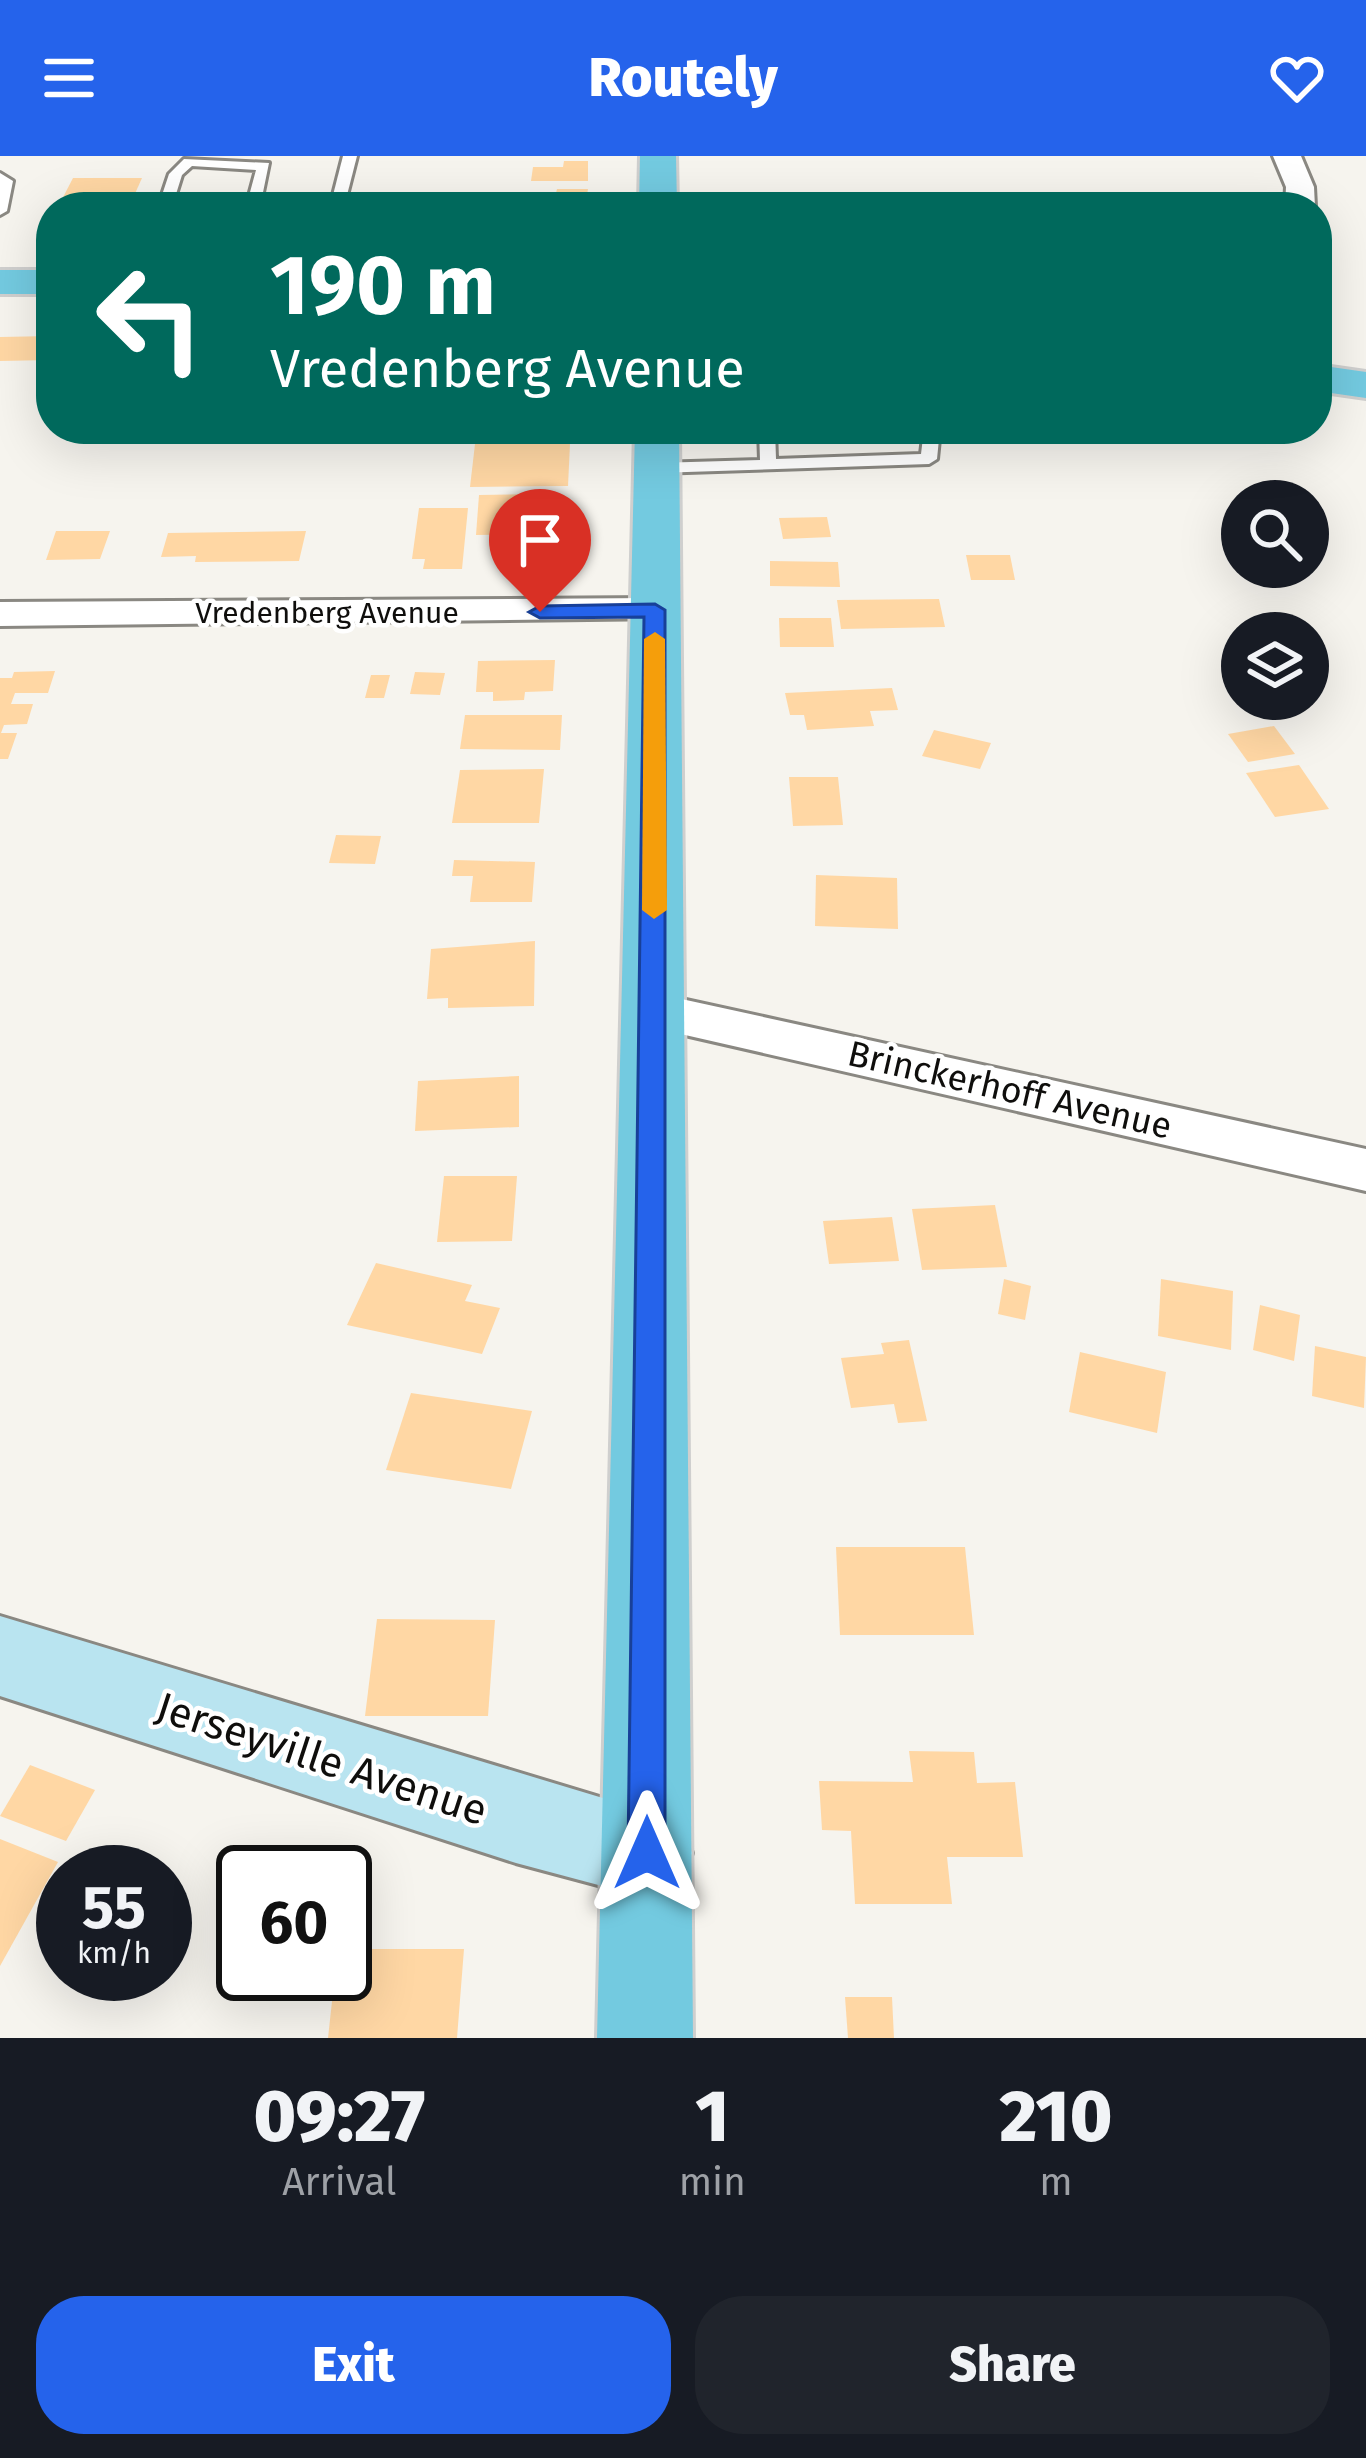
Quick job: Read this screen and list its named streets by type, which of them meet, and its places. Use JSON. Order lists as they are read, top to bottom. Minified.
{"streets":{"street":["Vredenberg Avenue","Brinckerhoff Avenue","Jerseyville Avenue"]},"page":{"header":"Routely","turn":["190 m","Vredenberg Avenue"],"speed":"55 km/h","limit":"60","eta":["09:27","Arrival","1","min","210","m"],"buttons":["Exit","Share"]}}
